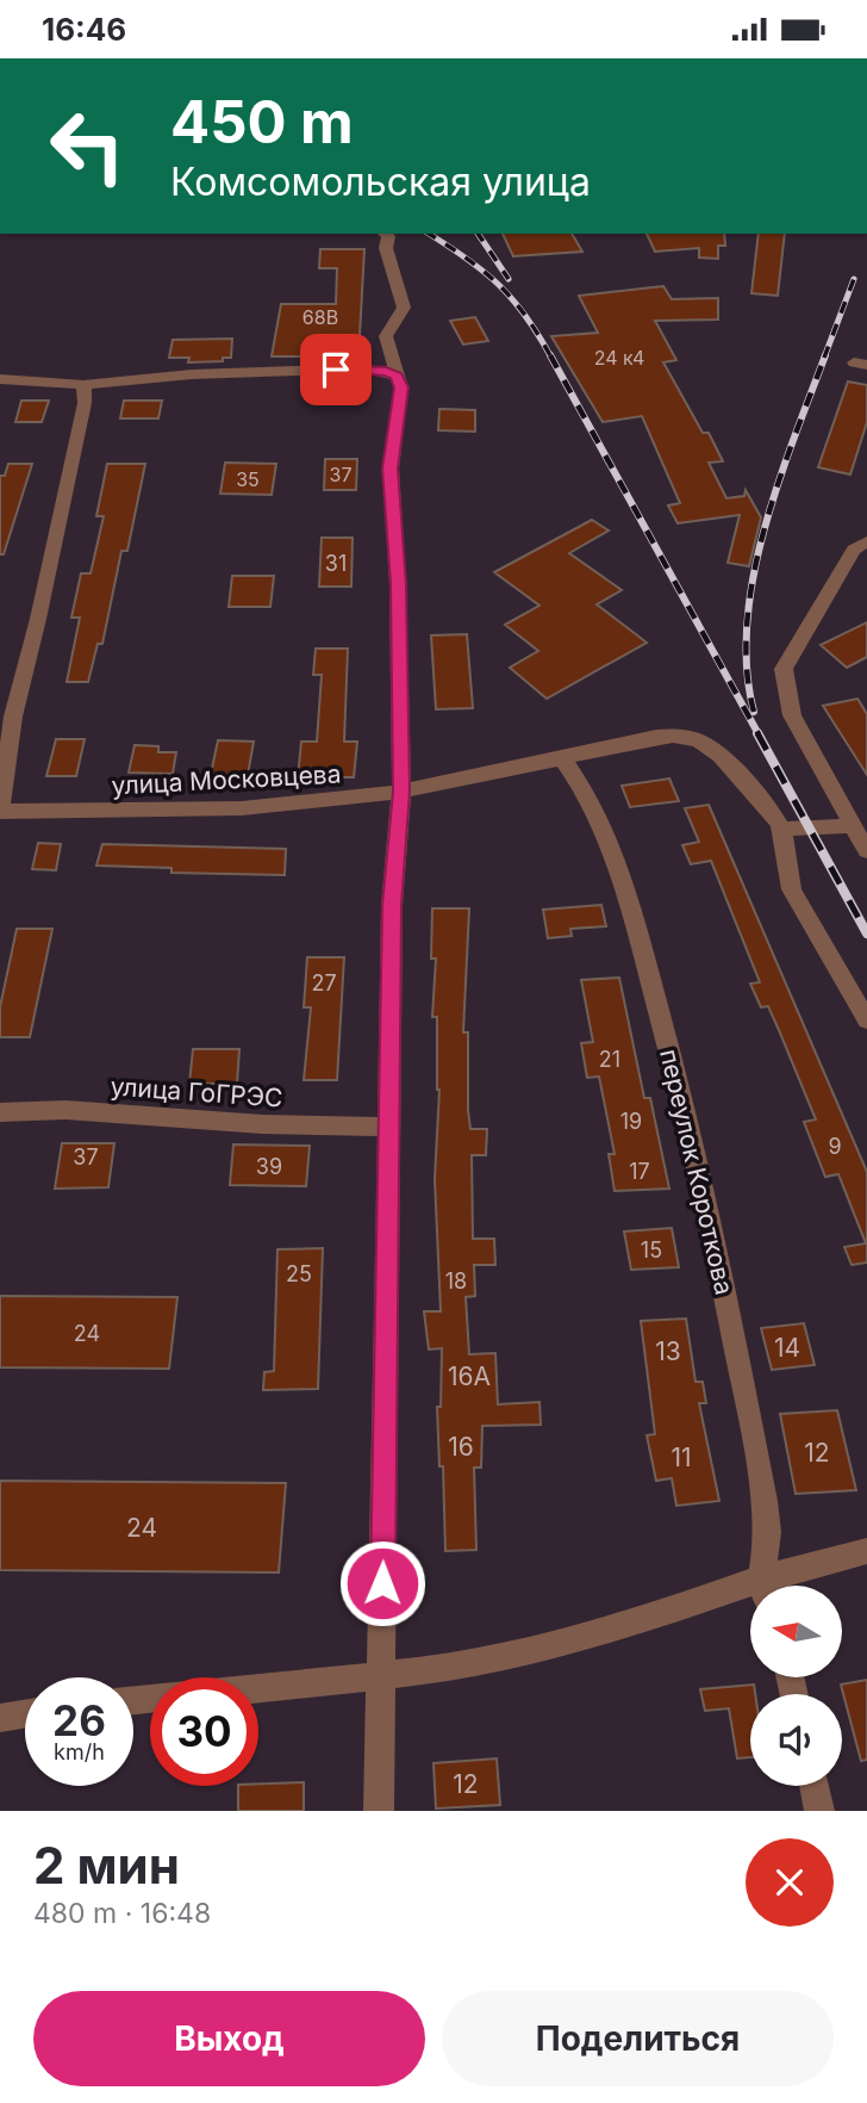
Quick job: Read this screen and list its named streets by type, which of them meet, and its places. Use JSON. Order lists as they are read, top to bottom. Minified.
{"streets":{"street":["улица Московцева","улица ГоГРЭС","переулок Короткова"]},"crossings":[["улица Московцева","переулок Короткова"]],"house_numbers":["68В","24 к4","37","35","31","27","21","19","9","37","39","17","15","25","18","24","14","13","16А","16","12","11","24","12"],"north":"left","page":{"status":"16:46","turn":["450 m","Комсомольская улица"],"speed":"26 km/h","limit":"30","heading":["2 мин","480 m · 16:48"],"buttons":["Выход","Поделиться"]}}
